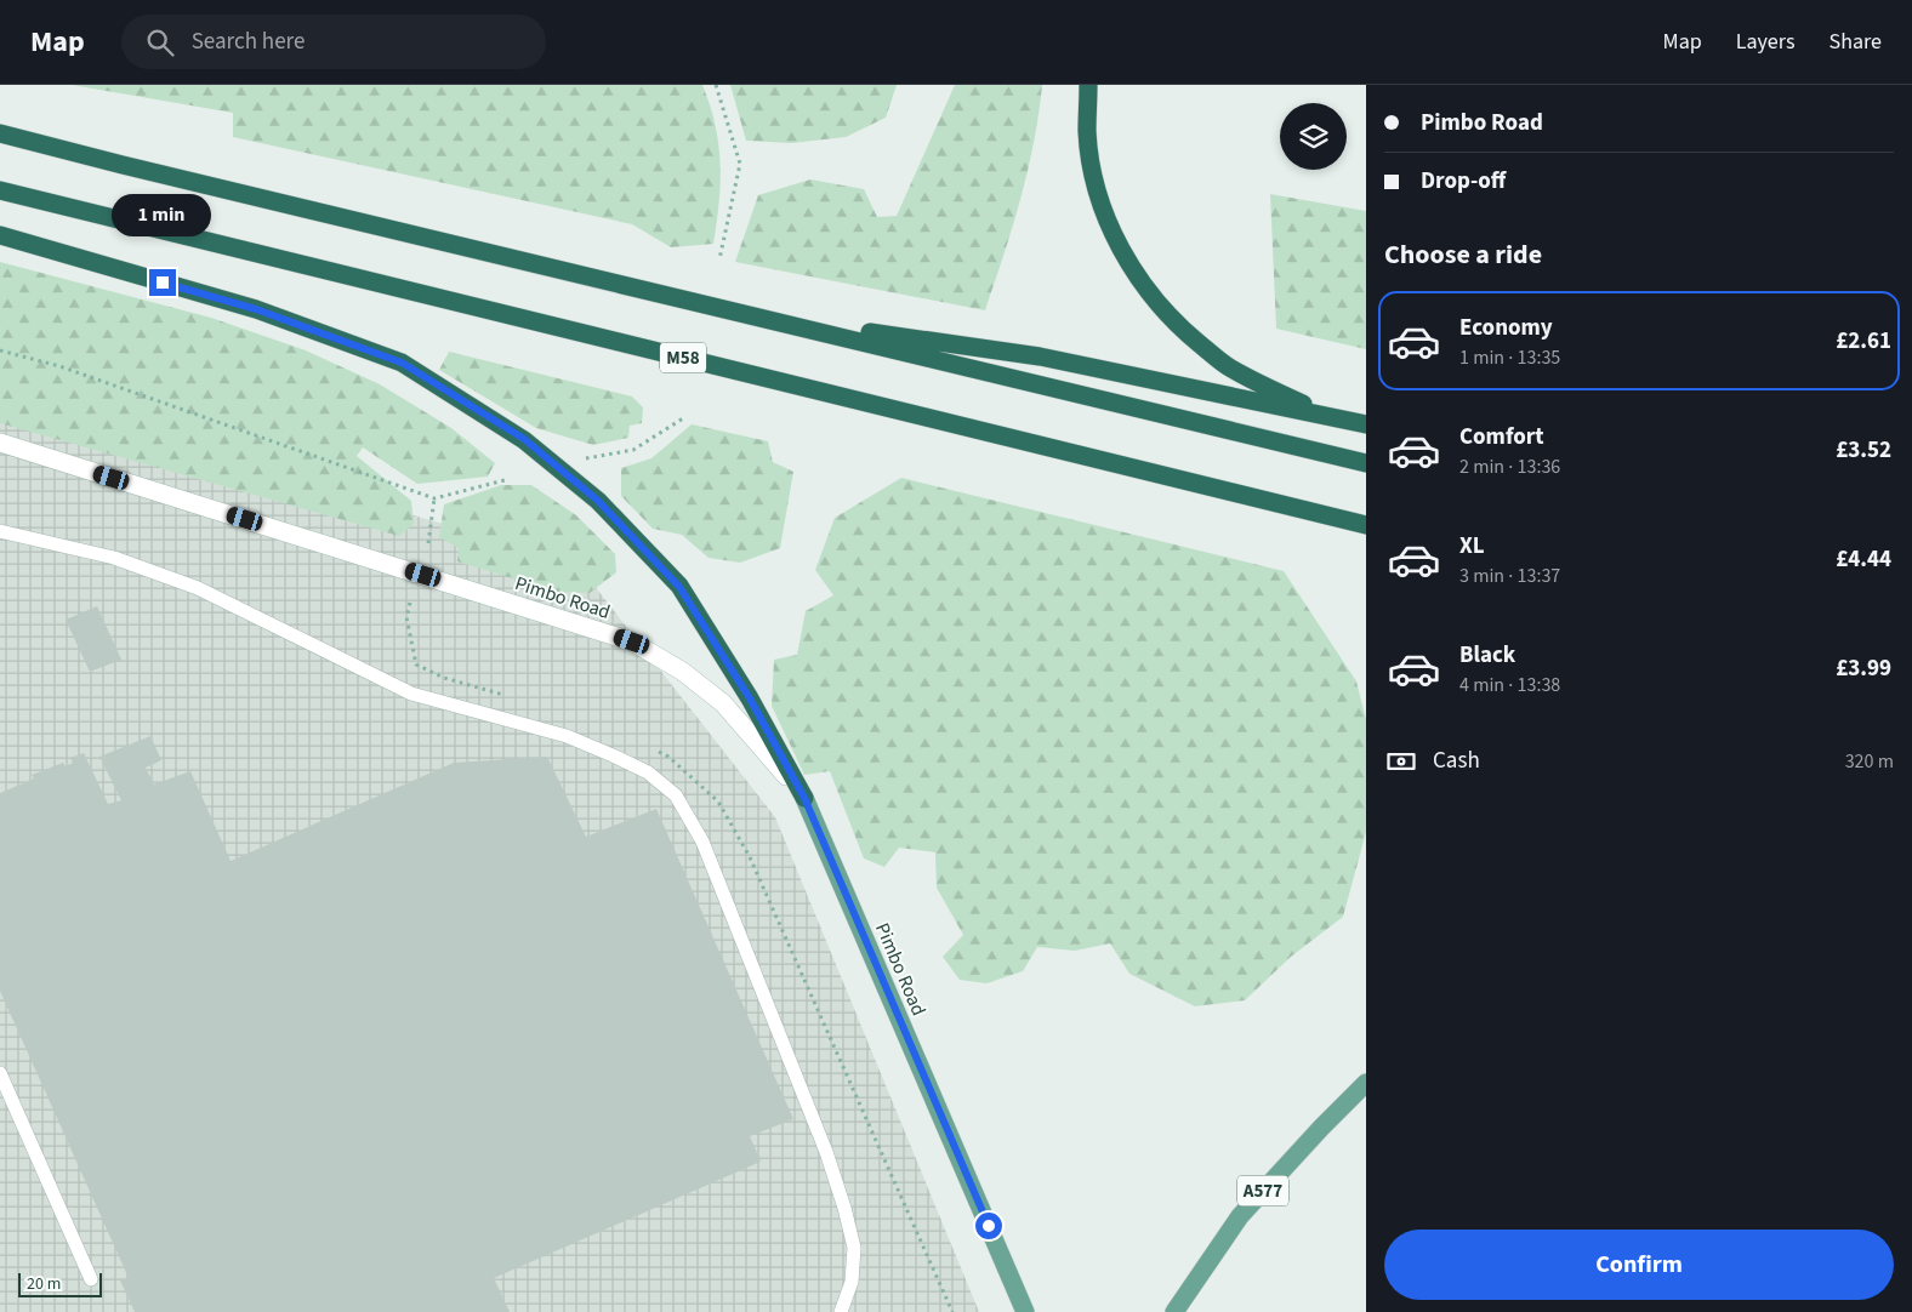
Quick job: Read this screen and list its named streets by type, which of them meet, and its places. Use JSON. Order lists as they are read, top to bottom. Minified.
{"streets":{"highway":["M58"],"main road":["Pimbo Road","A577"]},"scale_bar":"20 m","page":{"header":"Map","search":"Search here","nav":["Map","Layers","Share"],"banner":["Pimbo Road","Drop-off"],"bubble":"1 min","heading":"Choose a ride","list":[{"name":"Economy","note":"1 min · 13:35","value":"£2.61"},{"name":"Comfort","note":"2 min · 13:36","value":"£3.52"},{"name":"XL","note":"3 min · 13:37","value":"£4.44"},{"name":"Black","note":"4 min · 13:38","value":"£3.99"}],"pay":["Cash","320 m"],"buttons":"Confirm","scale":"20 m"}}
